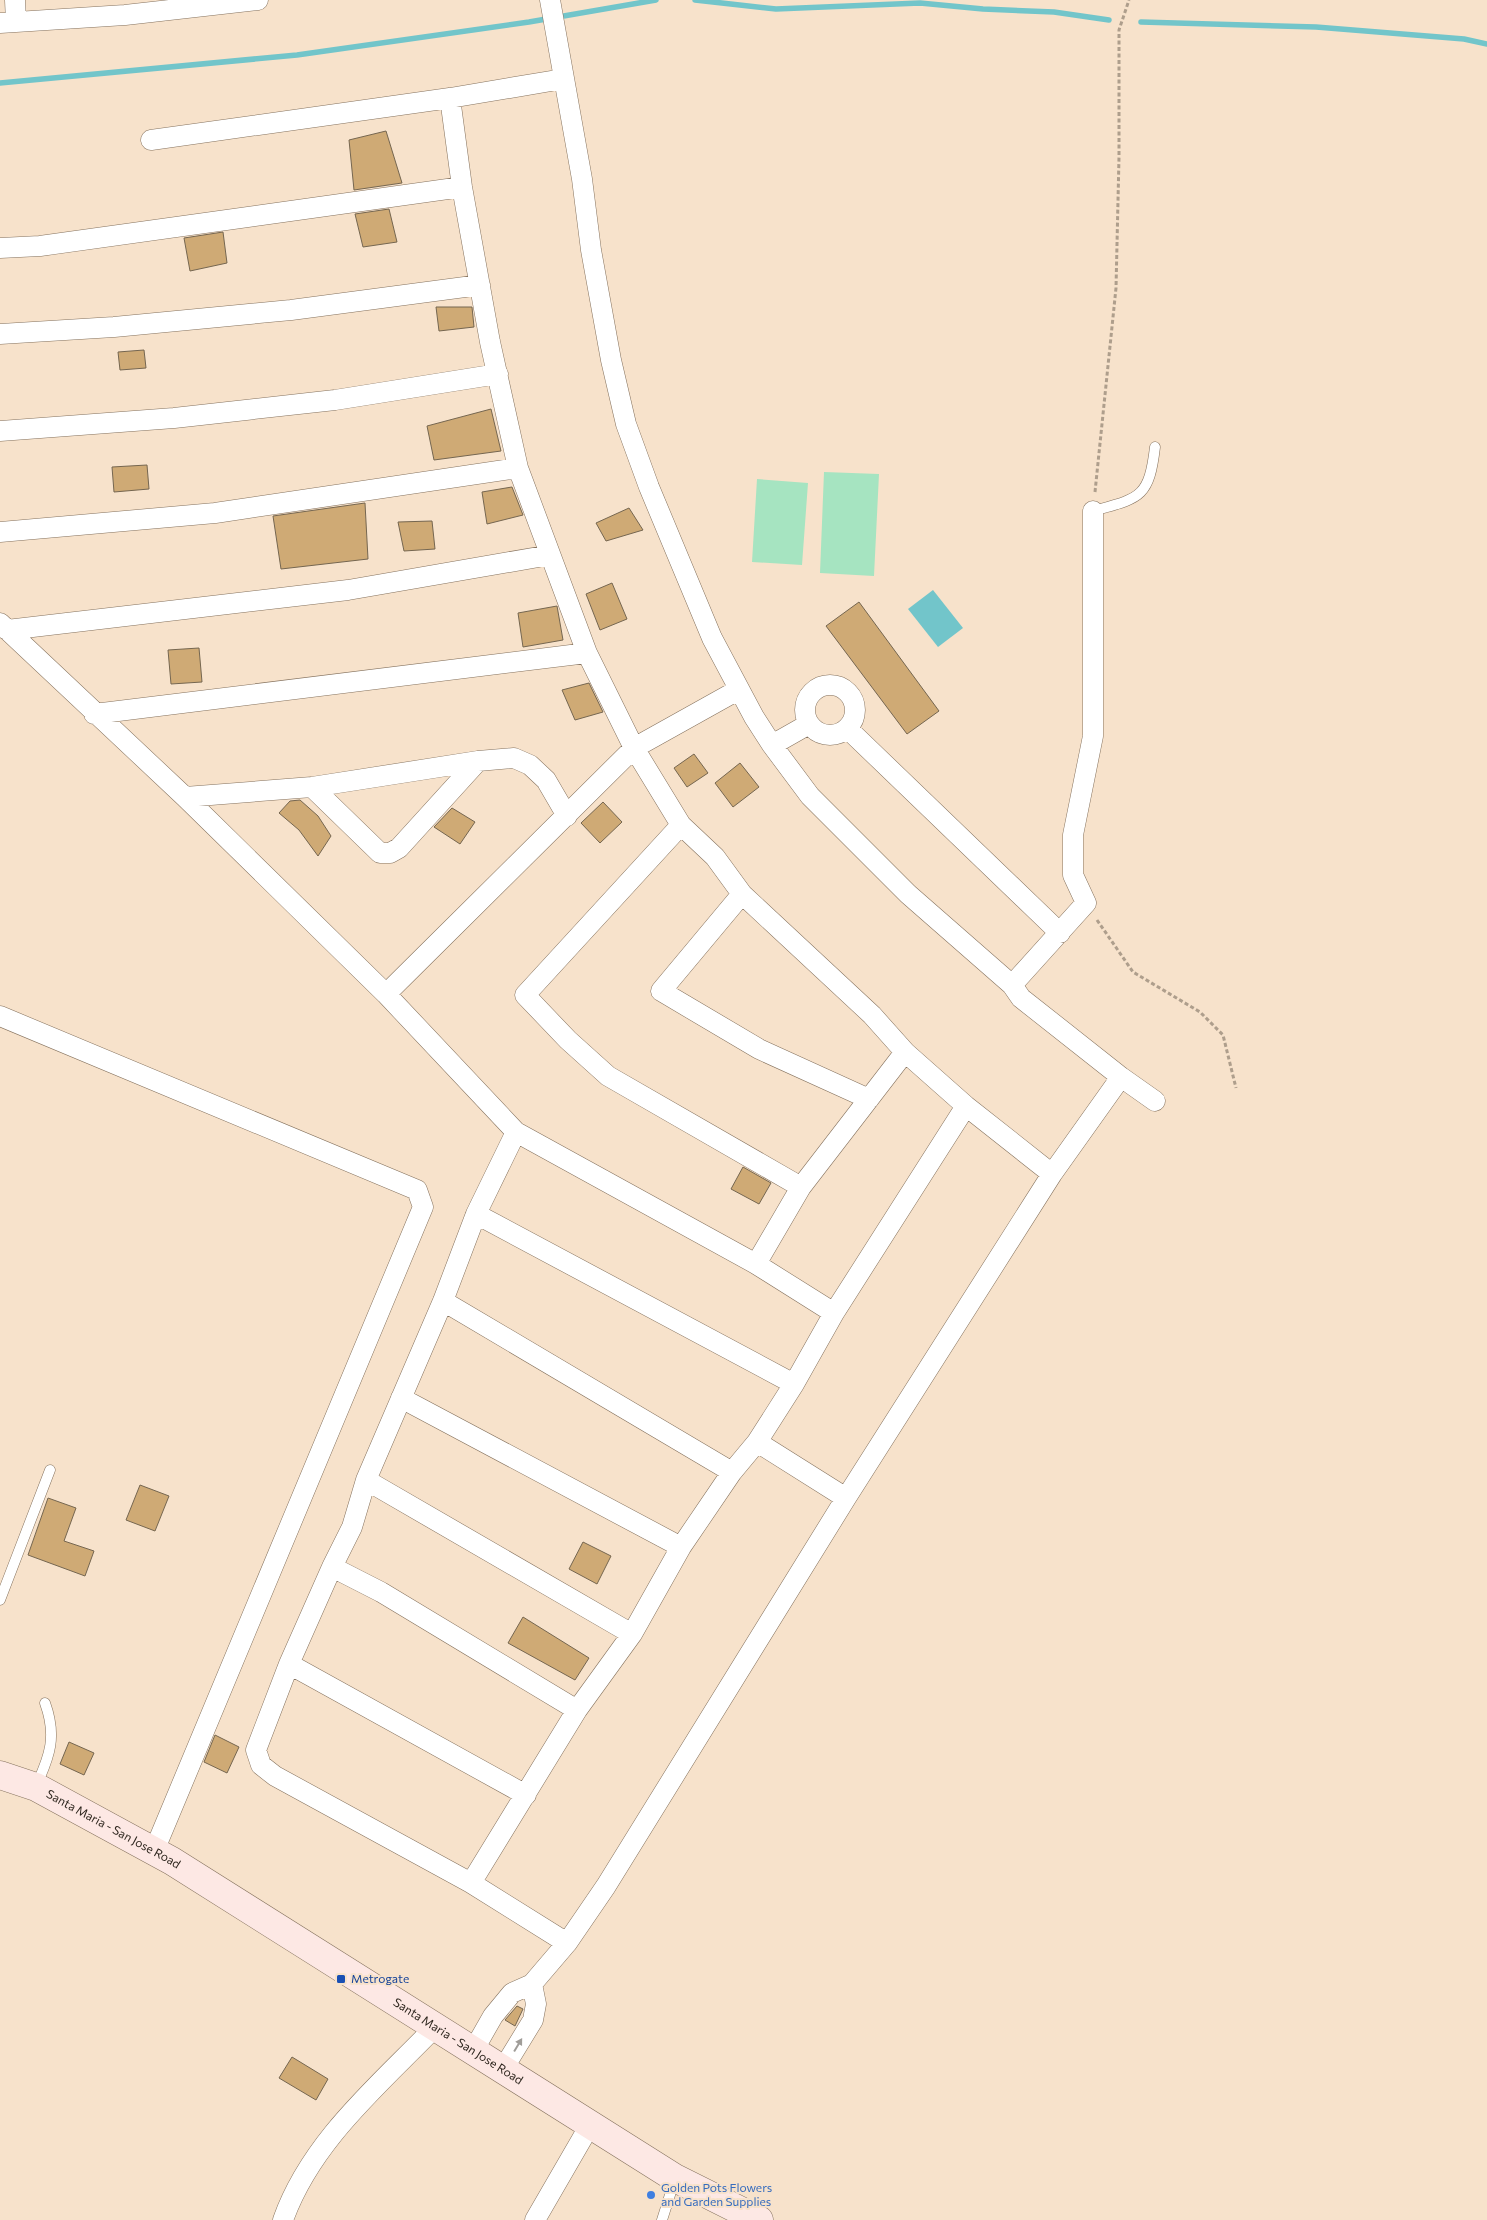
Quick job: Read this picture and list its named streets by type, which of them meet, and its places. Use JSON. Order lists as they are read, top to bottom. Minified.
{"streets":{"main road":["Santa Maria - San Jose Road"]},"places":{"transit":["Metrogate"],"other":["Golden Pots Flowers and Garden Supplies"]}}
